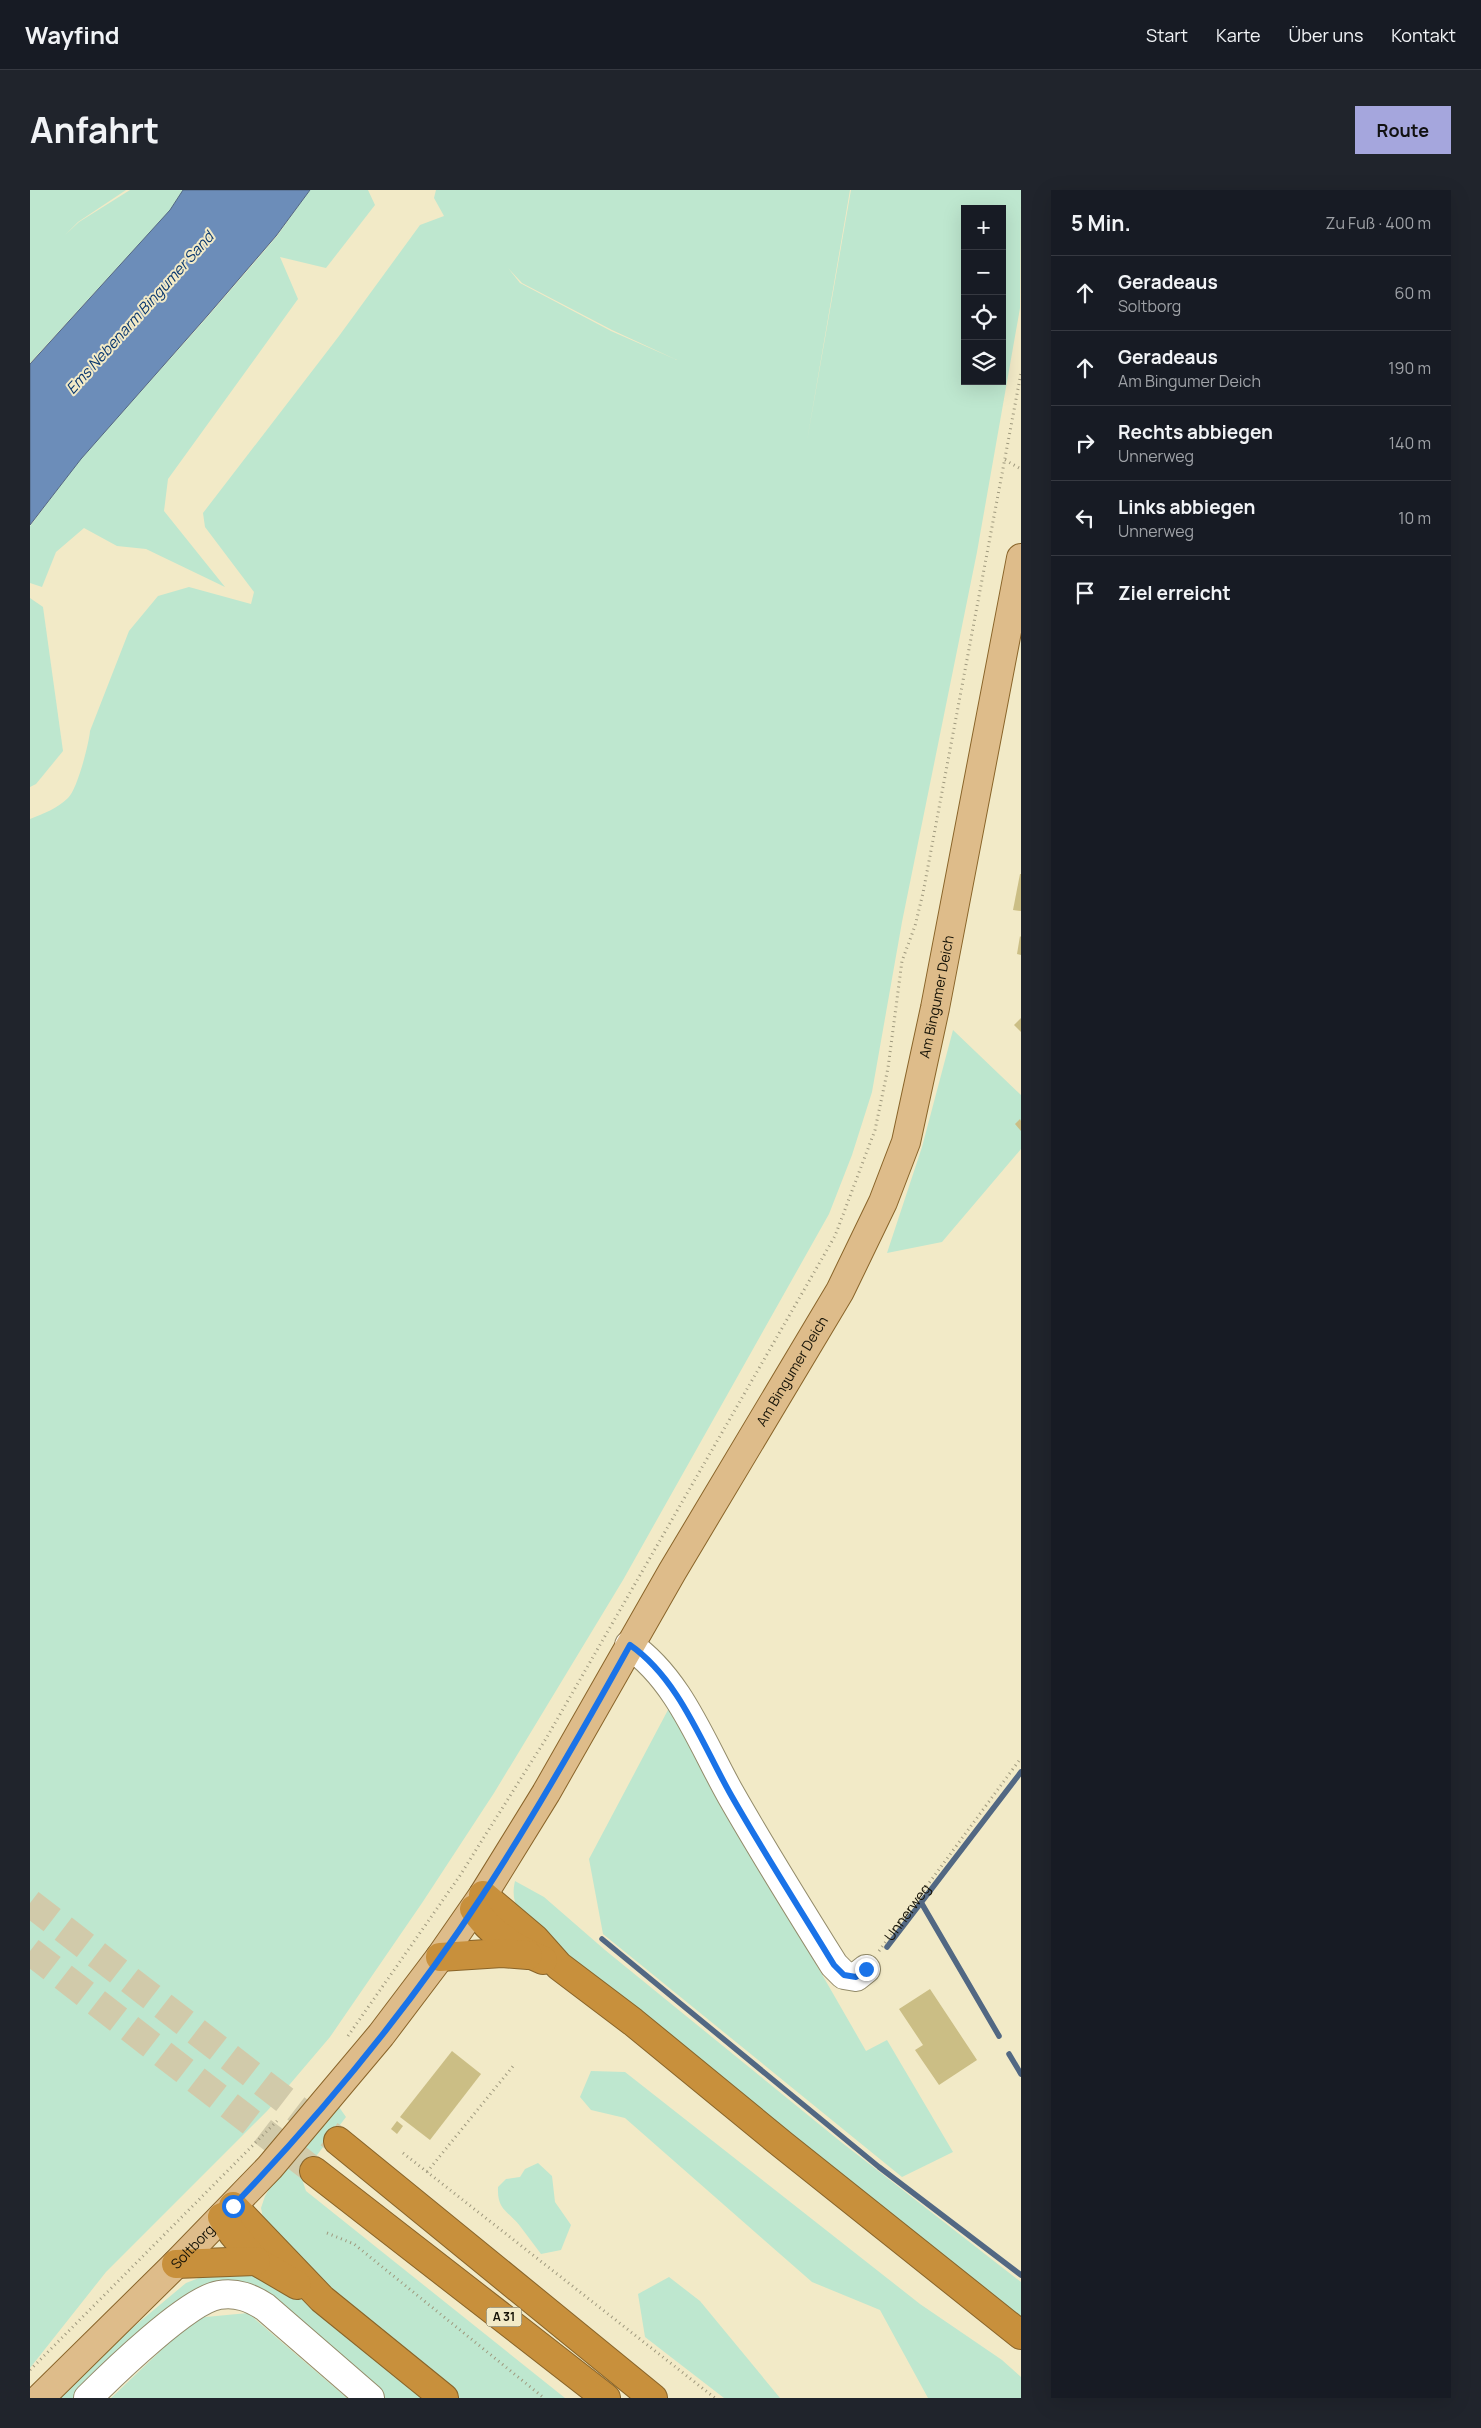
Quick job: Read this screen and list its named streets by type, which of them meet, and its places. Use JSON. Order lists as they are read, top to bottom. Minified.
{"streets":{"highway":["A 31"],"main road":["Am Bingumer Deich","Soltborg"],"path":["Unnerweg"]},"crossings":[["Am Bingumer Deich","Soltborg"]],"water":["Ems Nebenarm Bingumer Sand"],"page":{"header":"Wayfind","nav":["Start","Karte","Über uns","Kontakt"],"title":"Anfahrt","buttons":"Route","heading":["5 Min.","Zu Fuß · 400 m"],"map_buttons":["+","−"],"list":[["Geradeaus","Soltborg","60 m"],["Geradeaus","Am Bingumer Deich","190 m"],["Rechts abbiegen","Unnerweg","140 m"],["Links abbiegen","Unnerweg","10 m"],"Ziel erreicht"]}}
